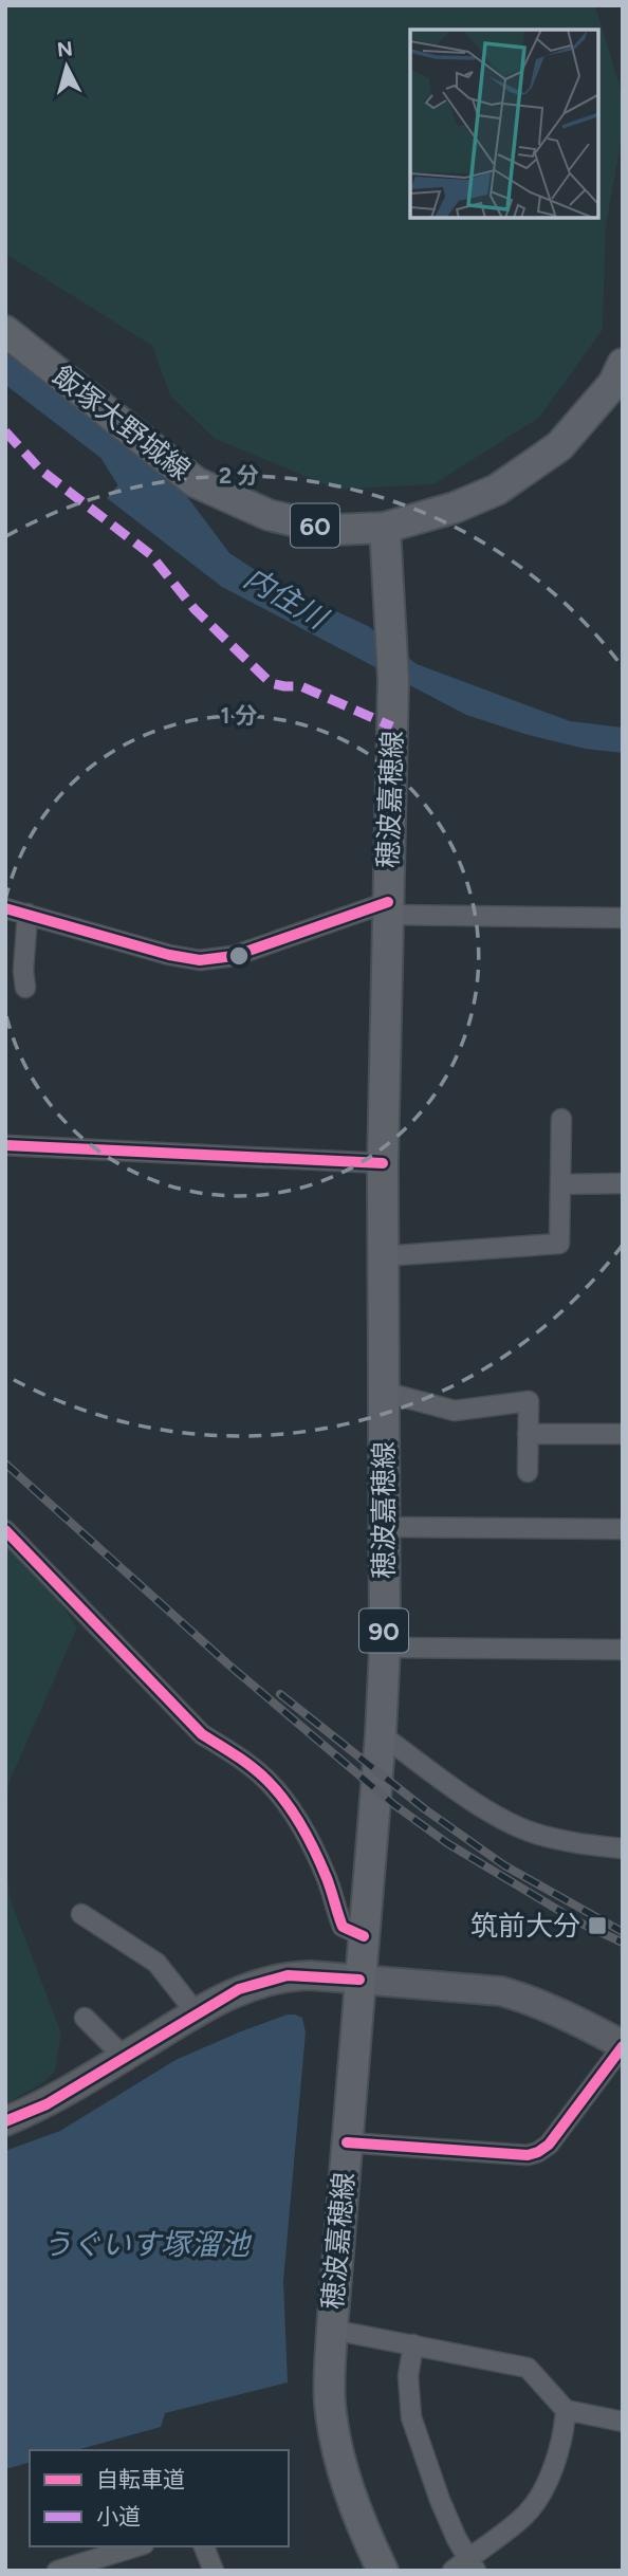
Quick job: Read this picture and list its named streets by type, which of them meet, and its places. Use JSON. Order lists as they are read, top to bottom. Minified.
{"streets":{"main road":["飯塚大野城線","60","穂波嘉穂線","90"]},"crossings":[["飯塚大野城線","穂波嘉穂線"]],"water":["内住川","うぐいす塚溜池"],"places":{"transit":["筑前大分"]},"legend":["自転車道","小道"],"north":"top","rings":["2 分","1 分"]}
